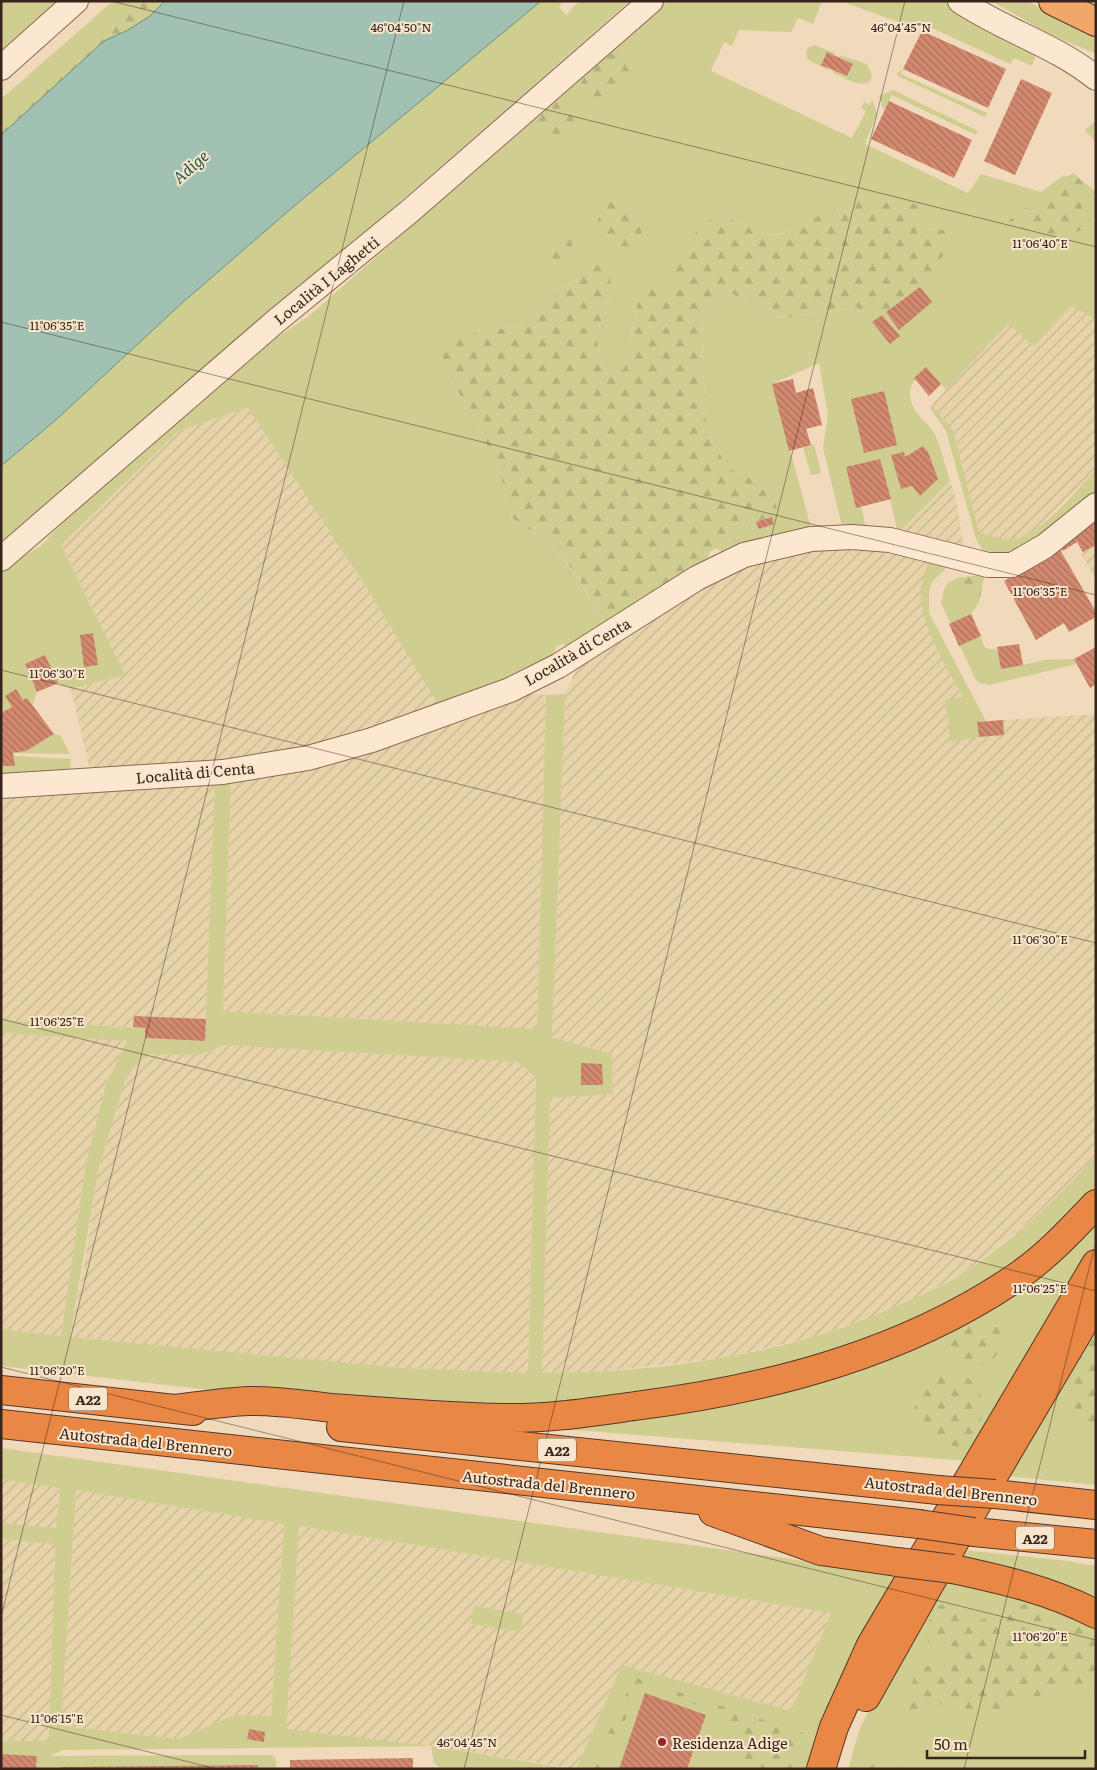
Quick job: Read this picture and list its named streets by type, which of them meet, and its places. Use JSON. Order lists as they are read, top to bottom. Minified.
{"streets":{"highway":["A22","Autostrada del Brennero"],"street":["Località I Laghetti","Località di Centa"]},"water":["Adige"],"places":["Residenza Adige"],"scale_bar":"50 m","coordinates":["46°04'50\"N","46°04'45\"N","11°06'40\"E","11°06'35\"E","11°06'30\"E","11°06'25\"E","11°06'20\"E","11°06'15\"E"]}
